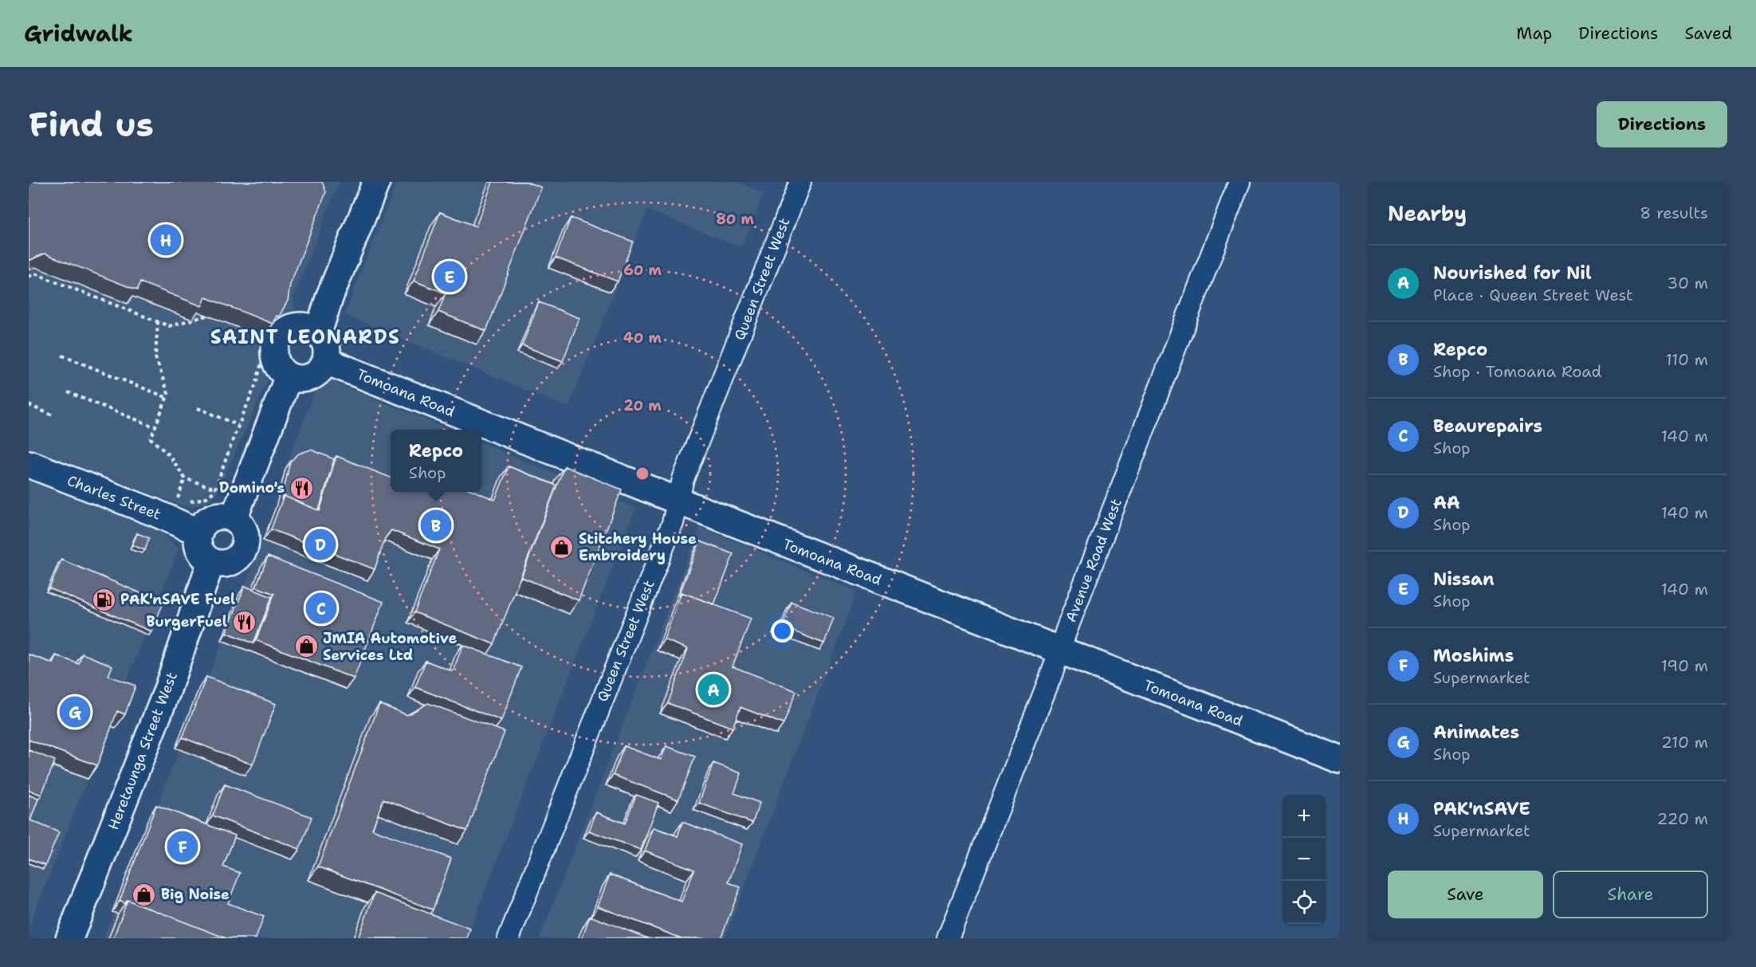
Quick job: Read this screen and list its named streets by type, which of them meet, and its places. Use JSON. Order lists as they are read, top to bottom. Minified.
{"streets":{"street":["Queen Street West","Tomoana Road","Charles Street","Avenue Road West","Heretaunga Street West"]},"crossings":[["Queen Street West","Tomoana Road"],["Tomoana Road","Avenue Road West"],["Charles Street","Heretaunga Street West"]],"districts":["SAINT LEONARDS"],"places":{"restaurant":["Domino's","BurgerFuel"],"shop":["Stitchery House Embroidery","JMIA Automotive Services Ltd","Big Noise"],"fuel station":["PAK'nSAVE Fuel"]},"page":{"header":"Gridwalk","nav":["Map","Directions","Saved"],"buttons":["Directions",["Save","Share"]],"title":"Find us","heading":["Nearby","8 results"],"pins":["H","E","B","D","C","A","G","F"],"list":[{"mark":"A","name":"Nourished for Nil","note":"Place · Queen Street West","value":"30 m"},{"mark":"B","name":"Repco","note":"Shop · Tomoana Road","value":"110 m"},{"mark":"C","name":"Beaurepairs","note":"Shop","value":"140 m"},{"mark":"D","name":"AA","note":"Shop","value":"140 m"},{"mark":"E","name":"Nissan","note":"Shop","value":"140 m"},{"mark":"F","name":"Moshims","note":"Supermarket","value":"190 m"},{"mark":"G","name":"Animates","note":"Shop","value":"210 m"},{"mark":"H","name":"PAK'nSAVE","note":"Supermarket","value":"220 m"}],"popup":["Repco","Shop"],"map_buttons":["+","−"]},"rings":["80 m","60 m","40 m","20 m"]}
